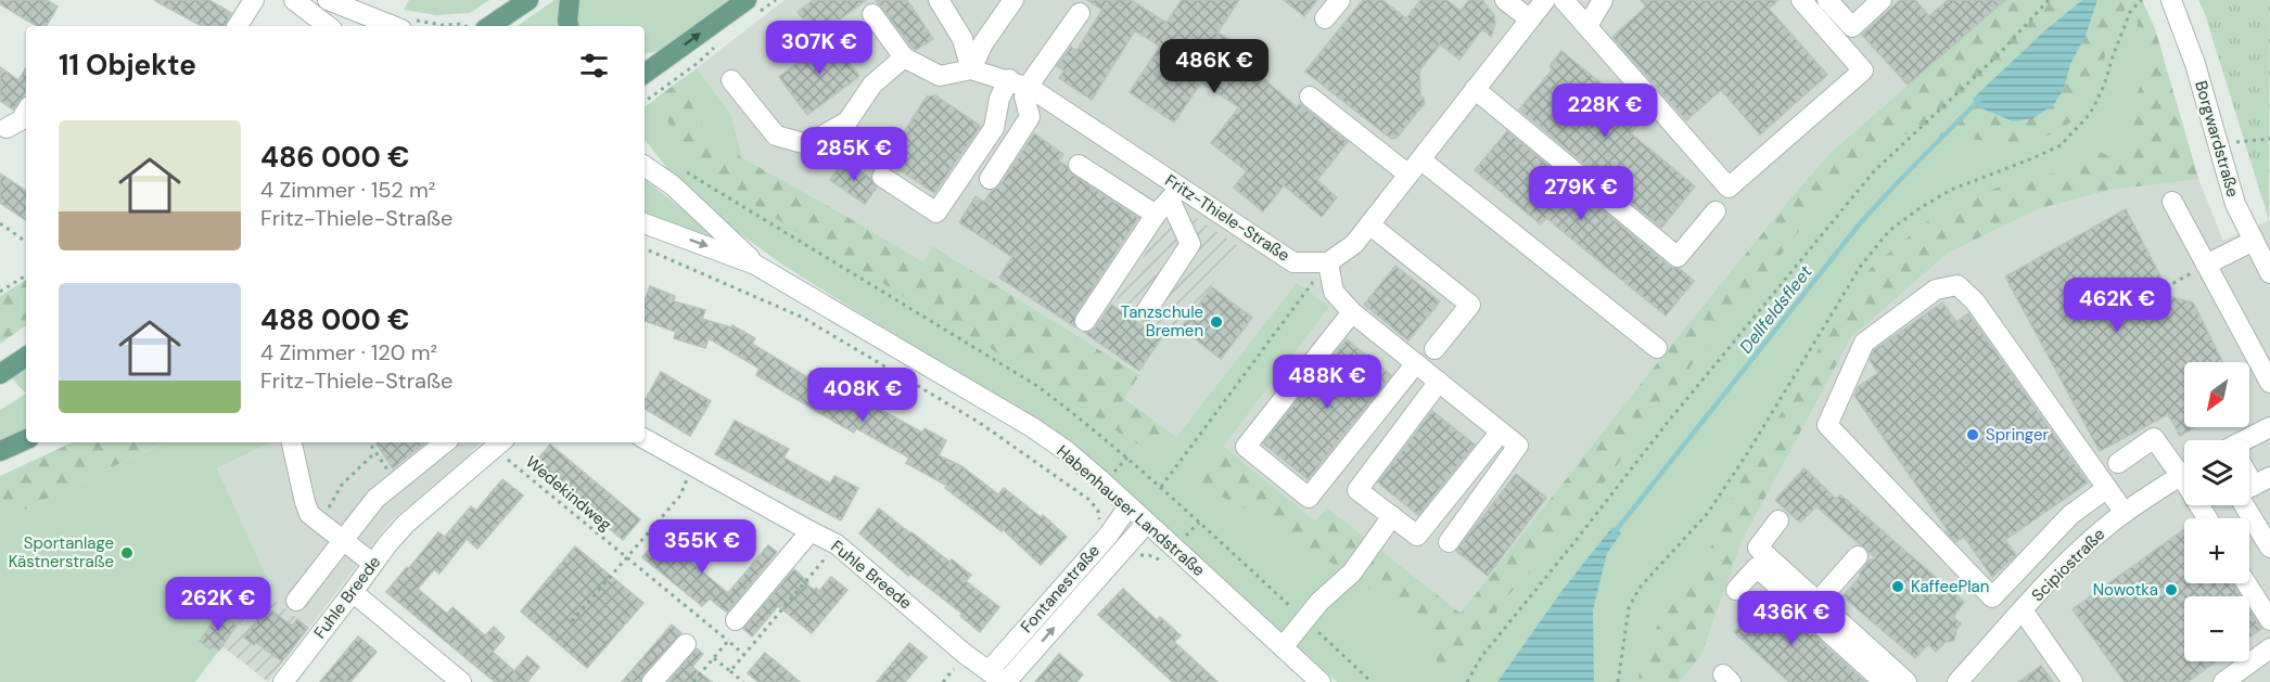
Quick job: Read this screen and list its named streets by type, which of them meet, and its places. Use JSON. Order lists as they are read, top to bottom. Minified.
{"streets":{"street":["Borgwardstraße","Fritz-Thiele-Straße","Habenhauser Landstraße","Scipiostraße","Fuhle Breede","Fontanestraße"],"path":["Wedekindweg"]},"crossings":[["Wedekindweg","Fuhle Breede"],["Habenhauser Landstraße","Fontanestraße"],["Fuhle Breede","Fontanestraße"]],"water":["Dellfeldsfleet"],"places":["Tanzschule Bremen","Springer","Sportanlage Kästnerstraße","KaffeePlan","Nowotka"],"north":"bottom left","page":{"price":["307K €","486K €","228K €","285K €","279K €","462K €","488K €","408K €","355K €","262K €","436K €"],"heading":"11 Objekte","list":[{"name":"486 000 €","note":"4 Zimmer · 152 m² · Fritz-Thiele-Straße"},{"name":"488 000 €","note":"4 Zimmer · 120 m² · Fritz-Thiele-Straße"}],"map_buttons":["+","−"]}}
